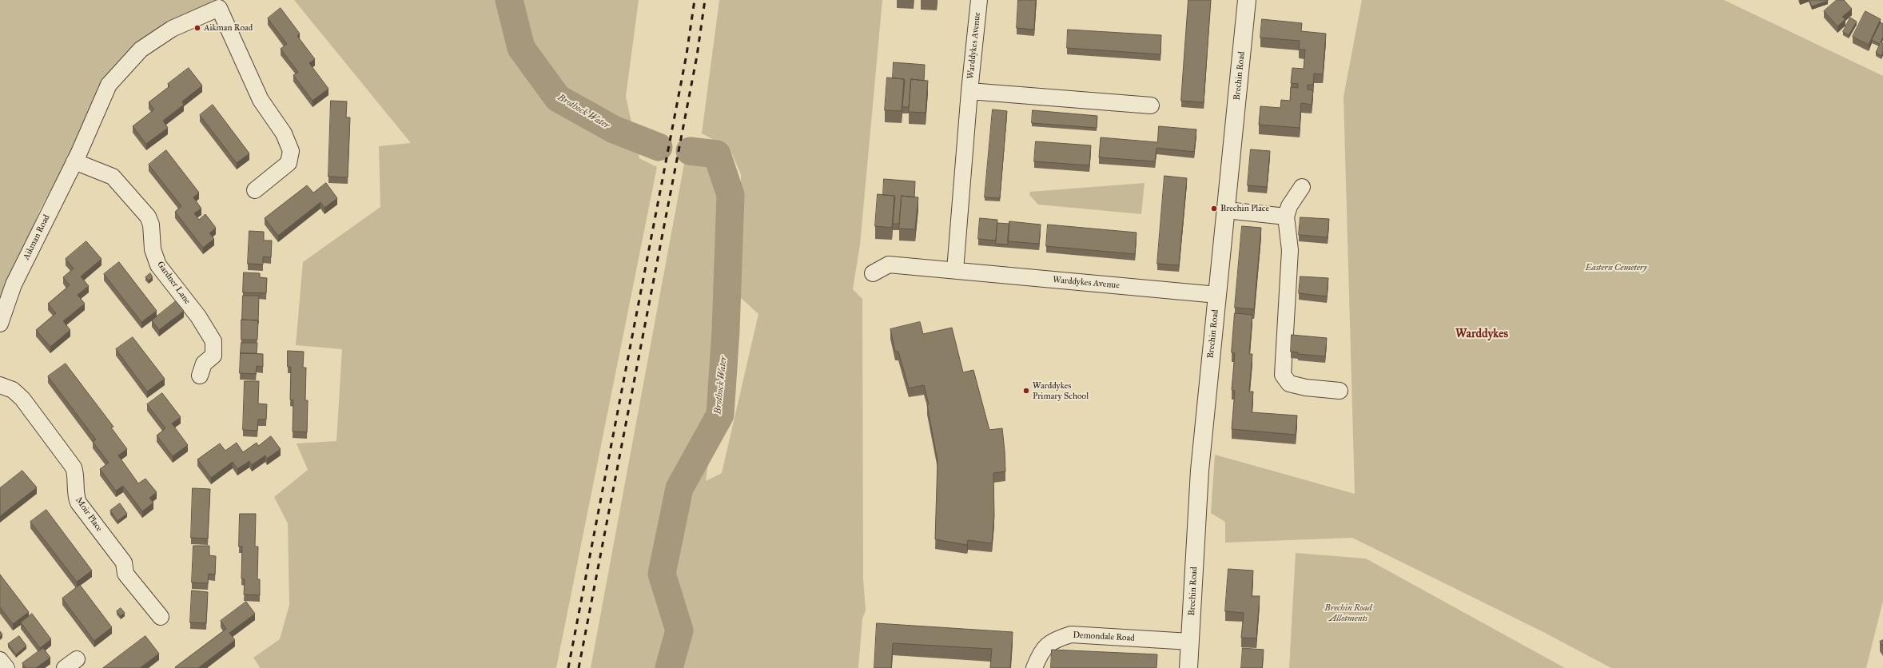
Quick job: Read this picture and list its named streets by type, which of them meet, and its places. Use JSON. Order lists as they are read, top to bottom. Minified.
{"streets":{"street":["Warddykes Avenue","Brechin Road","Aikman Road","Gardner Lane","Moir Place","Demondale Road"]},"crossings":[["Warddykes Avenue","Brechin Road"],["Brechin Road","Demondale Road"],["Aikman Road","Gardner Lane"]],"districts":["Warddykes"],"water":["Brothock Water"],"parks":["Eastern Cemetery","Brechin Road Allotments"],"places":["Aikman Road","Brechin Place","Warddykes Primary School"]}
